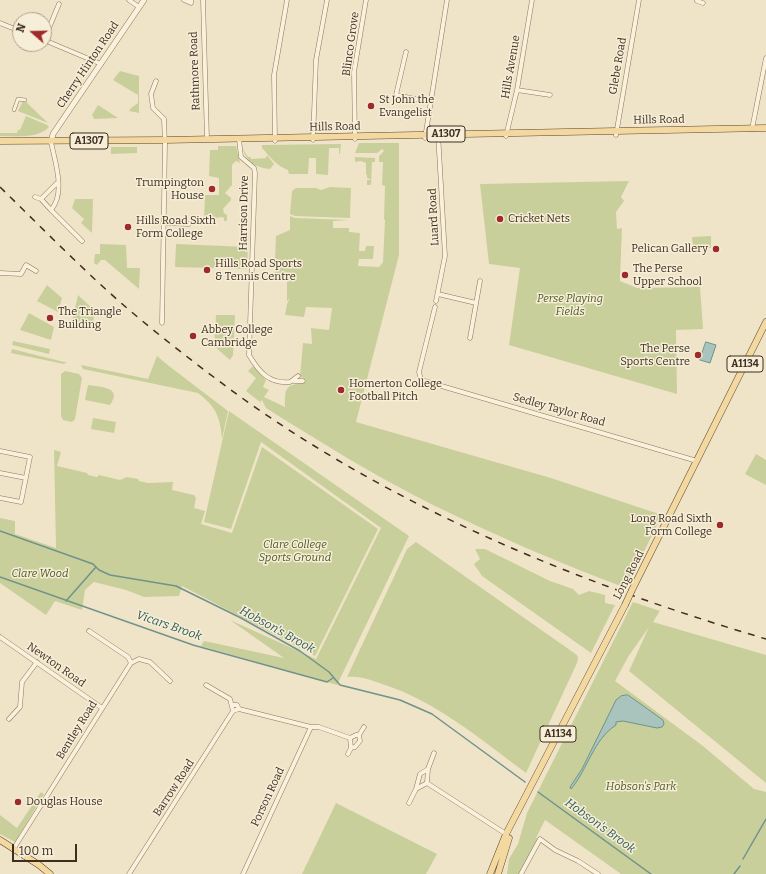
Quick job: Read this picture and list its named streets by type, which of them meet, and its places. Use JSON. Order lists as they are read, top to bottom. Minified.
{"streets":{"main road":["Hills Road","A1307","A1134","Long Road"],"street":["Blinco Grove","Cherry Hinton Road","Glebe Road","Hills Avenue","Rathmore Road","Harrison Drive","Luard Road","Sedley Taylor Road","Newton Road","Bentley Road","Barrow Road","Porson Road"]},"crossings":[["Blinco Grove","Hills Road"],["Cherry Hinton Road","Hills Road"],["Glebe Road","Hills Road"],["Hills Avenue","Hills Road"],["Rathmore Road","Hills Road"],["Hills Road","Harrison Drive"],["Hills Road","Luard Road"],["Sedley Taylor Road","Long Road"],["Newton Road","Bentley Road"]],"water":["Vicars Brook","Hobson's Brook"],"parks":["Perse Playing Fields","Clare College Sports Ground","Clare Wood","Hobson's Park"],"places":["St John the Evangelist","Trumpington House","Cricket Nets","Hills Road Sixth Form College","Pelican Gallery","Hills Road Sports & Tennis Centre","The Perse Upper School","The Triangle Building","Abbey College Cambridge","The Perse Sports Centre","Homerton College Football Pitch","Long Road Sixth Form College","Douglas House"],"scale_bar":"100 m","north":"left"}
